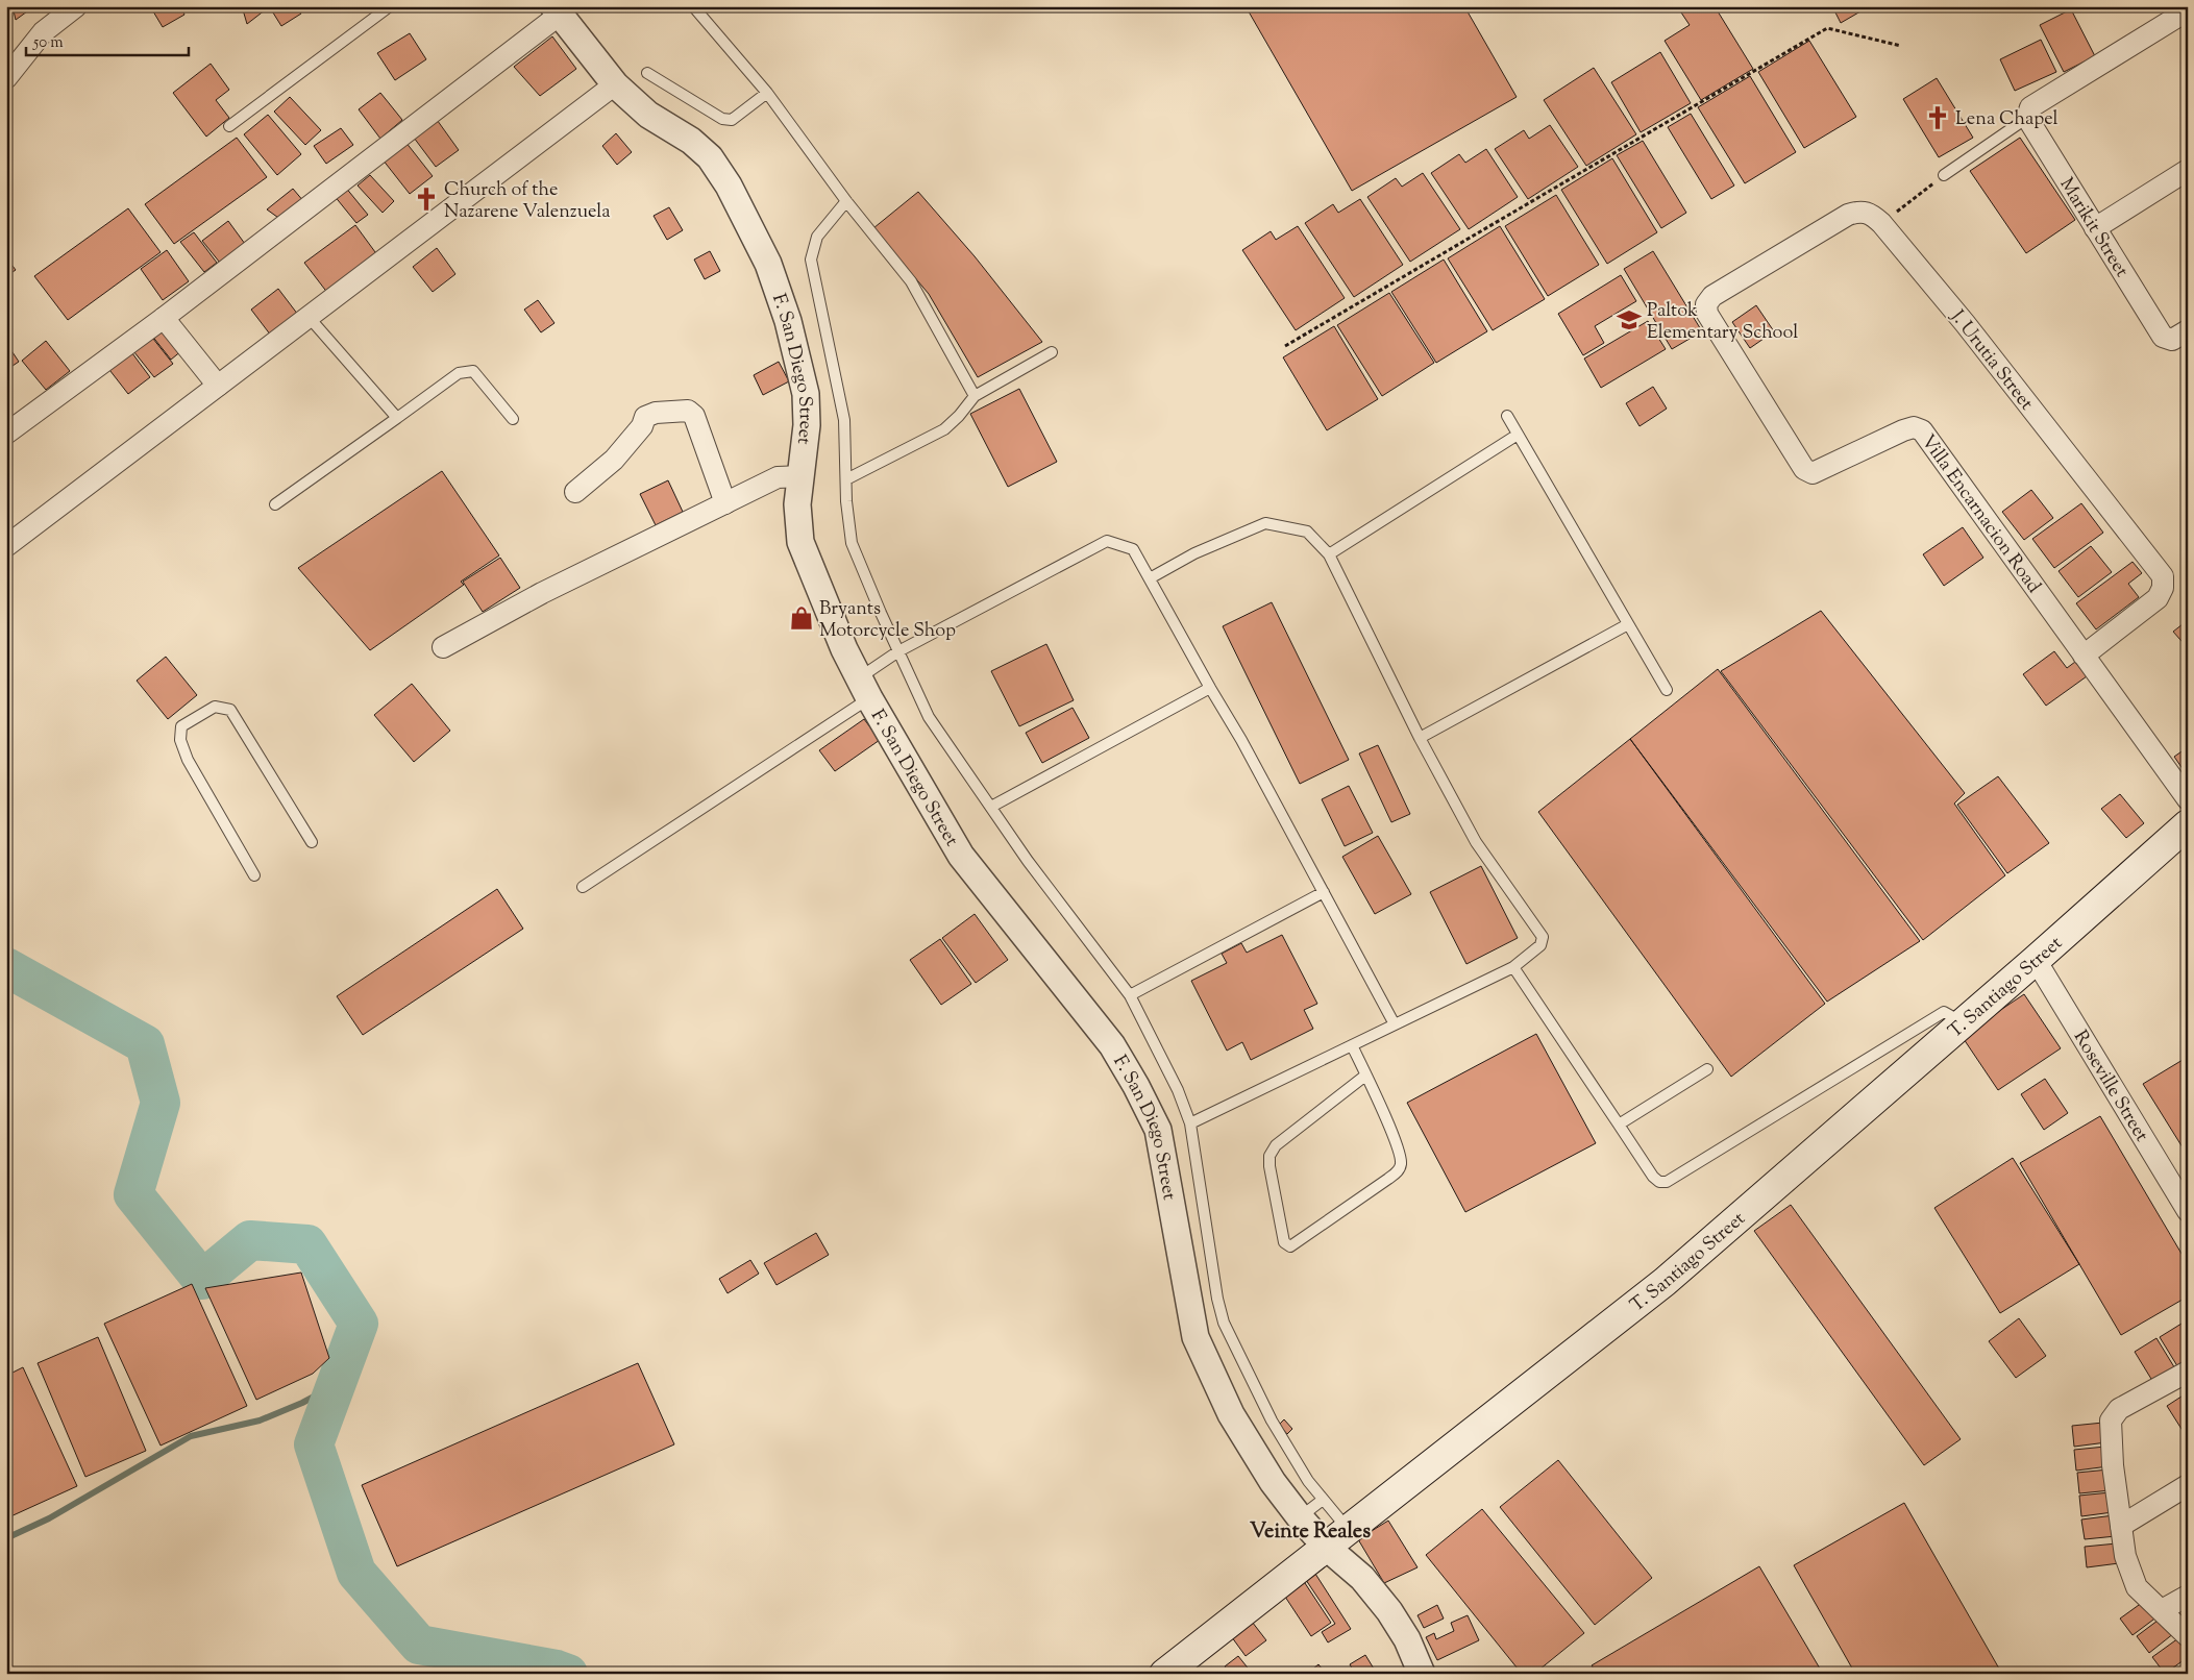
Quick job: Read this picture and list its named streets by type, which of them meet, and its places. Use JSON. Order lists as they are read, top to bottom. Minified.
{"streets":{"main road":["T. Santiago Street"],"street":["Marikit Street","J. Urutia Street","F. San Diego Street","Villa Encarnacion Road","Roseville Street"]},"crossings":[["J. Urutia Street","Villa Encarnacion Road"],["F. San Diego Street","T. Santiago Street"],["T. Santiago Street","Roseville Street"]],"districts":["Veinte Reales"],"places":{"church":["Lena Chapel","Church of the Nazarene Valenzuela"],"school or university":["Paltok Elementary School"],"shop":["Bryants Motorcycle Shop"]},"scale_bar":"50 m"}
